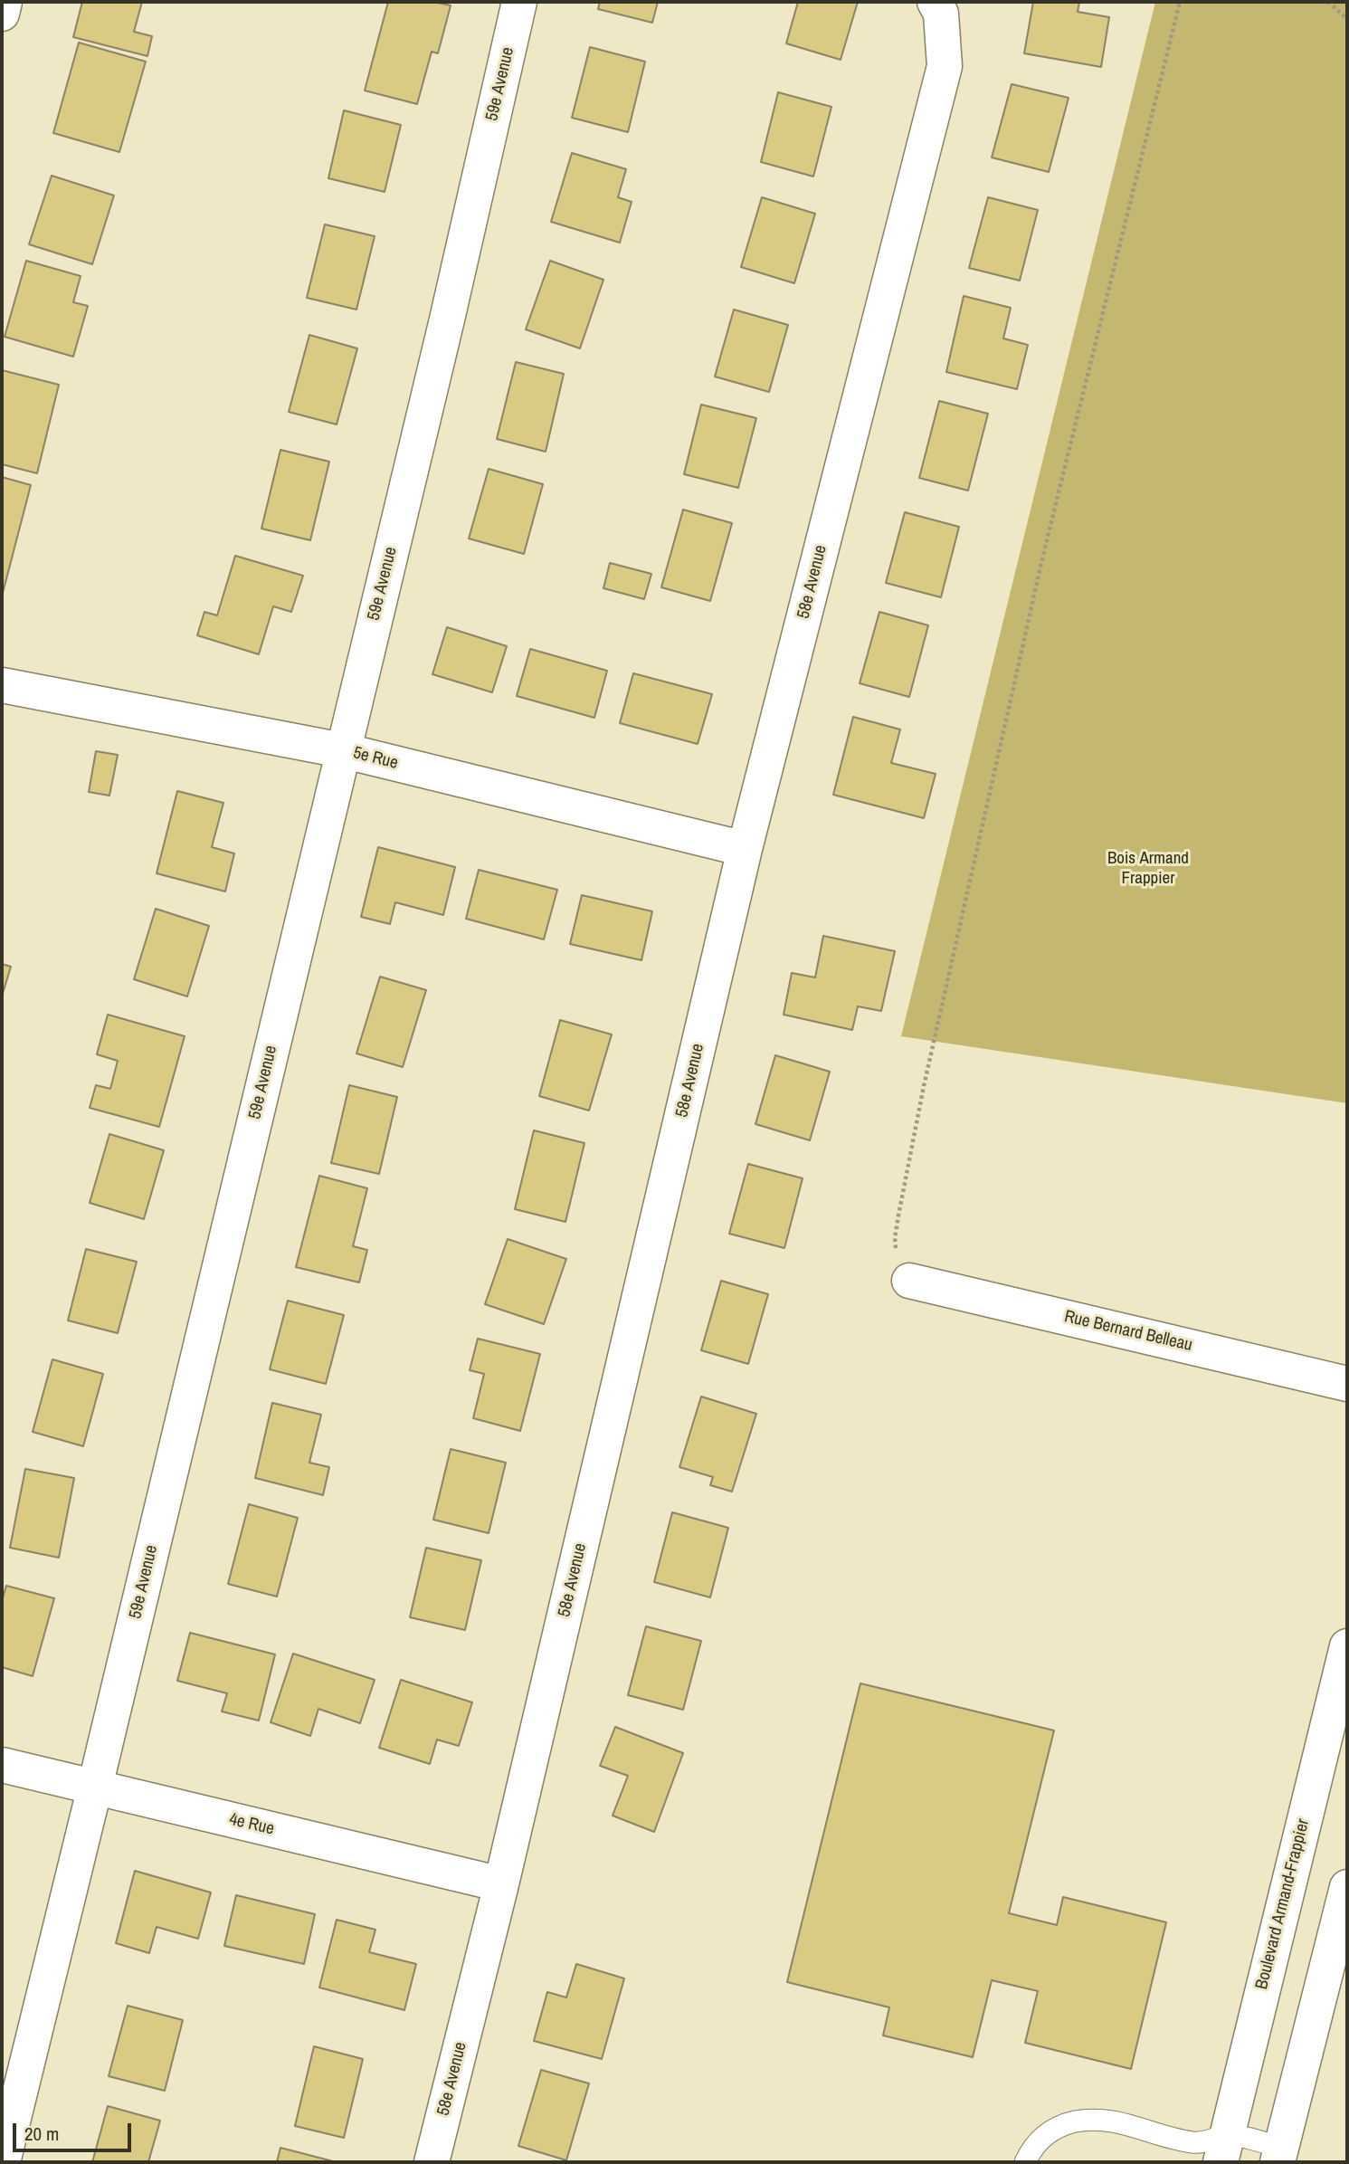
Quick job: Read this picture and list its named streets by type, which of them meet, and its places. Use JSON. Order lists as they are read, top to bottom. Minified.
{"streets":{"street":["59e Avenue","58e Avenue","5e Rue","Rue Bernard Belleau","4e Rue","Boulevard Armand-Frappier"]},"crossings":[["59e Avenue","5e Rue"],["59e Avenue","4e Rue"],["58e Avenue","5e Rue"],["58e Avenue","4e Rue"]],"parks":["Bois Armand Frappier"],"scale_bar":"20 m"}
